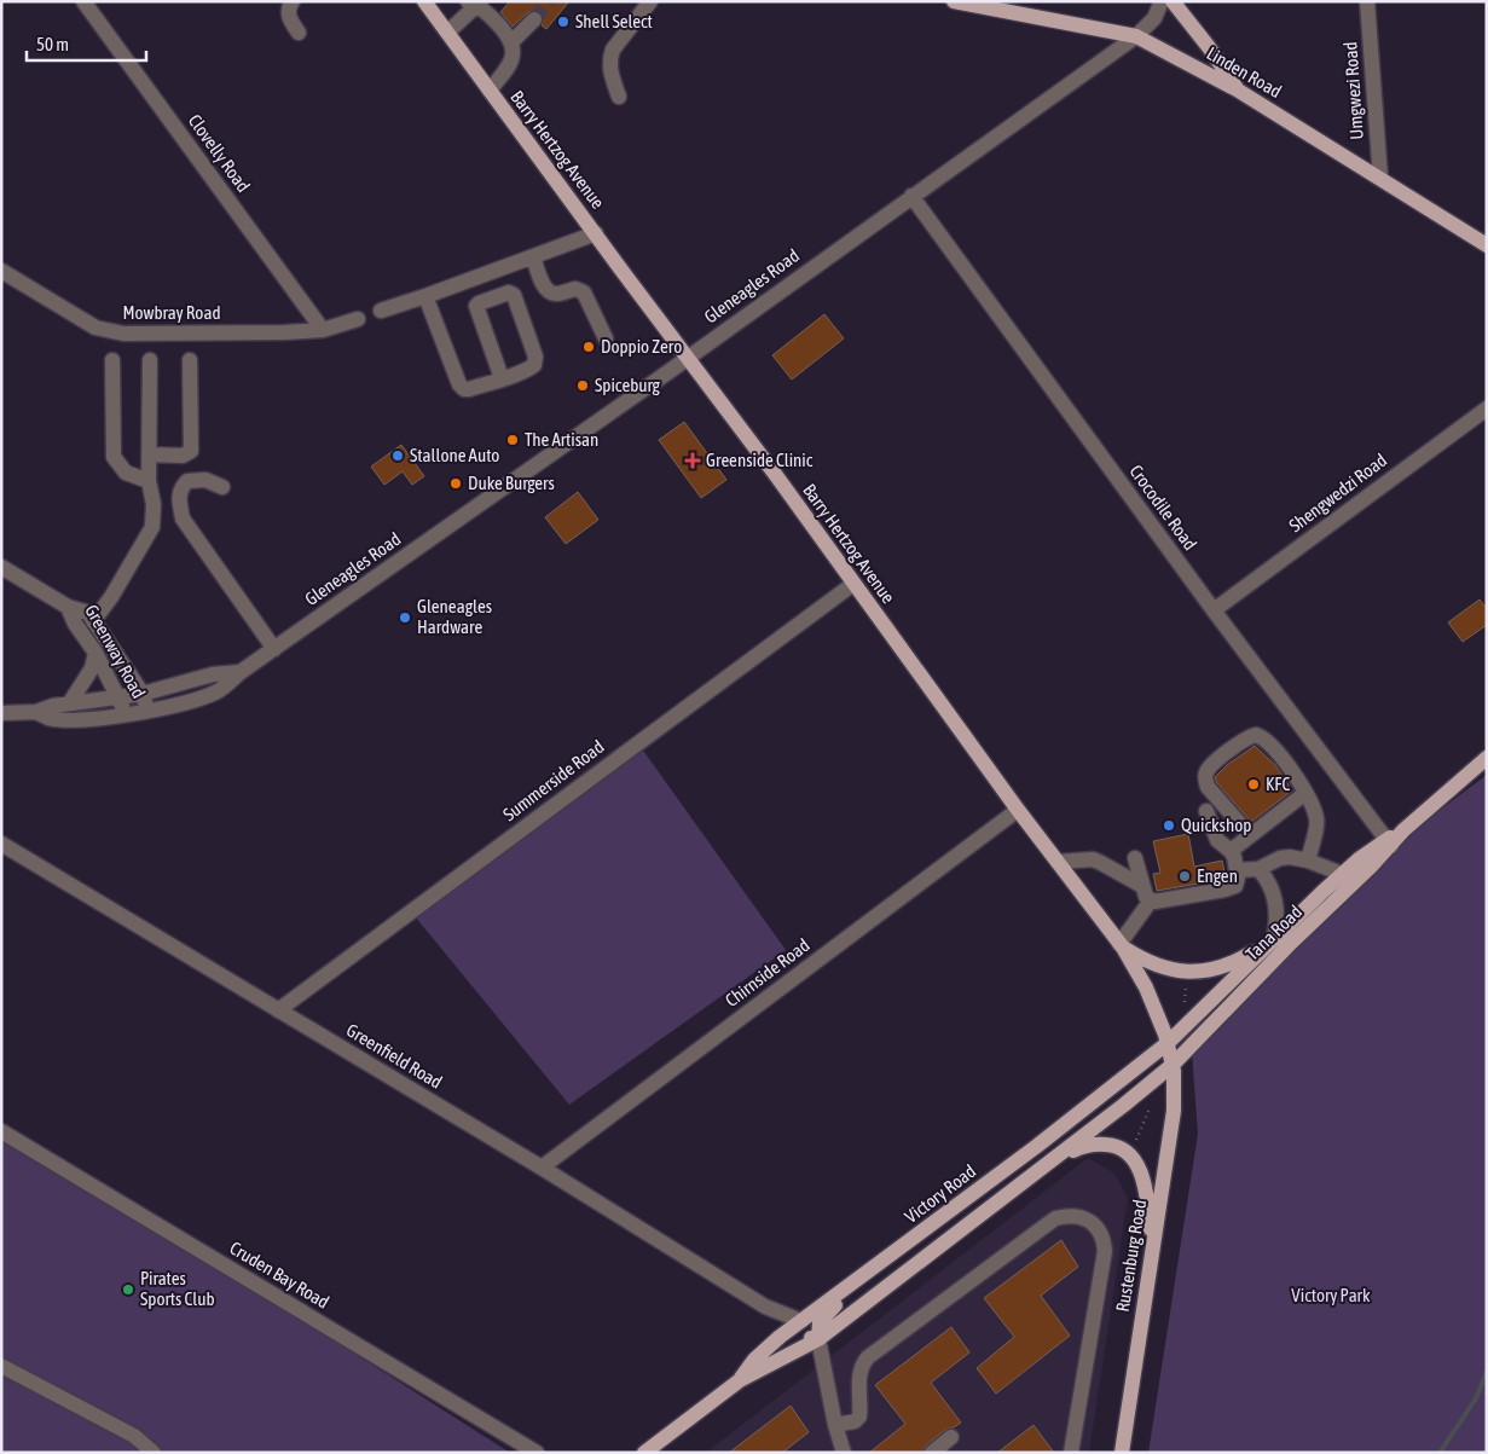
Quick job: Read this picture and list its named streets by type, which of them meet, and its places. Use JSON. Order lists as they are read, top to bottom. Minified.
{"streets":{"main road":["Linden Road","Barry Hertzog Avenue","Tana Road","Victory Road","Rustenburg Road"],"street":["Umgwezi Road","Clovelly Road","Gleneagles Road","Mowbray Road","Shengwedzi Road","Crocodile Road","Greenway Road","Summerside Road","Chirnside Road","Greenfield Road","Cruden Bay Road"]},"crossings":[["Linden Road","Umgwezi Road"],["Linden Road","Gleneagles Road"],["Barry Hertzog Avenue","Gleneagles Road"],["Barry Hertzog Avenue","Summerside Road"],["Barry Hertzog Avenue","Tana Road"],["Barry Hertzog Avenue","Chirnside Road"],["Barry Hertzog Avenue","Victory Road"],["Barry Hertzog Avenue","Rustenburg Road"],["Clovelly Road","Mowbray Road"],["Gleneagles Road","Crocodile Road"],["Gleneagles Road","Greenway Road"],["Shengwedzi Road","Crocodile Road"],["Crocodile Road","Tana Road"],["Summerside Road","Greenfield Road"],["Tana Road","Victory Road"],["Tana Road","Rustenburg Road"],["Chirnside Road","Greenfield Road"],["Greenfield Road","Victory Road"],["Victory Road","Rustenburg Road"]],"parks":["Victory Park"],"places":{"other":["Shell Select","Doppio Zero","Spiceburg","The Artisan","Stallone Auto","Duke Burgers","Gleneagles Hardware","KFC","Quickshop","Engen","Pirates Sports Club"],"health":["Greenside Clinic"]},"scale_bar":"50 m"}
